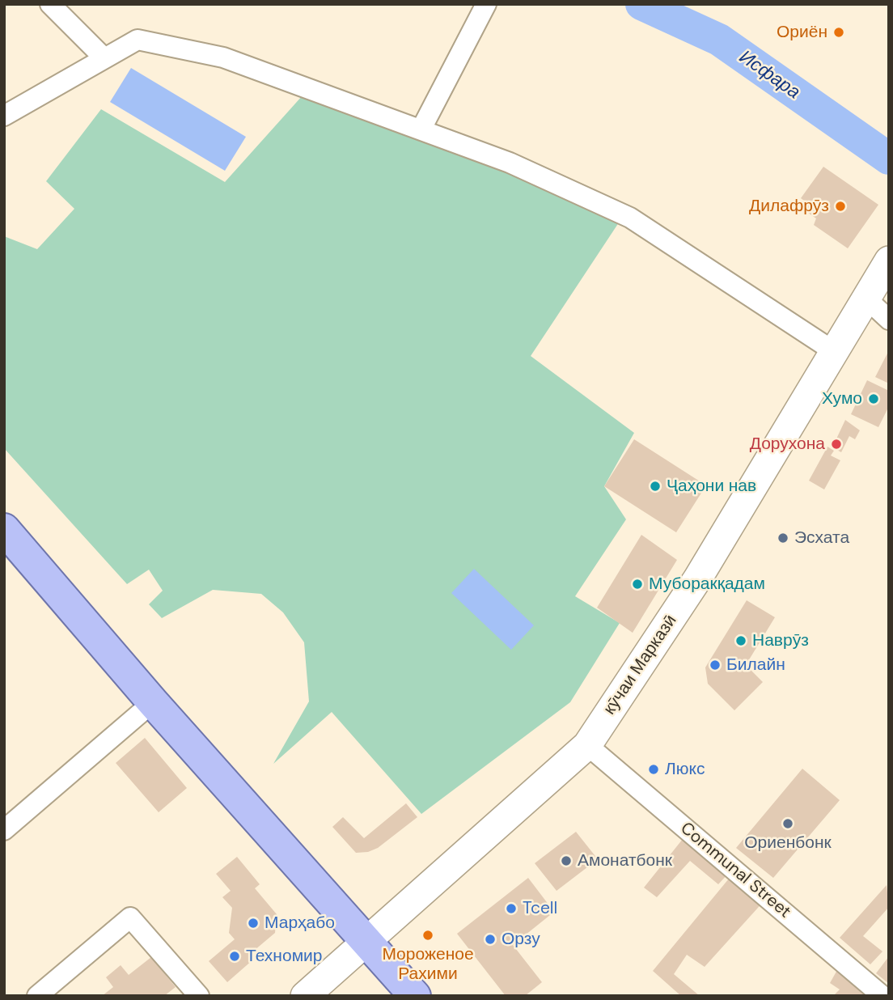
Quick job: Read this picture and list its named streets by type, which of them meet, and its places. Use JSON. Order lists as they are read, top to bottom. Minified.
{"streets":{"main road":["кӯчаи Марказӣ"],"street":["Communal Street"]},"crossings":[["кӯчаи Марказӣ","Communal Street"]],"water":["Исфара"],"places":["Ориён","Дилафрӯз","Хумо","Дорухона","Ҷаҳони нав","Эсхата","Муборакқадам","Наврӯз","Билайн","Люкс","Ориенбонк","Амонатбонк","Tcell","Марҳабо","Мороженое Рахими","Орзу","Техномир"]}
